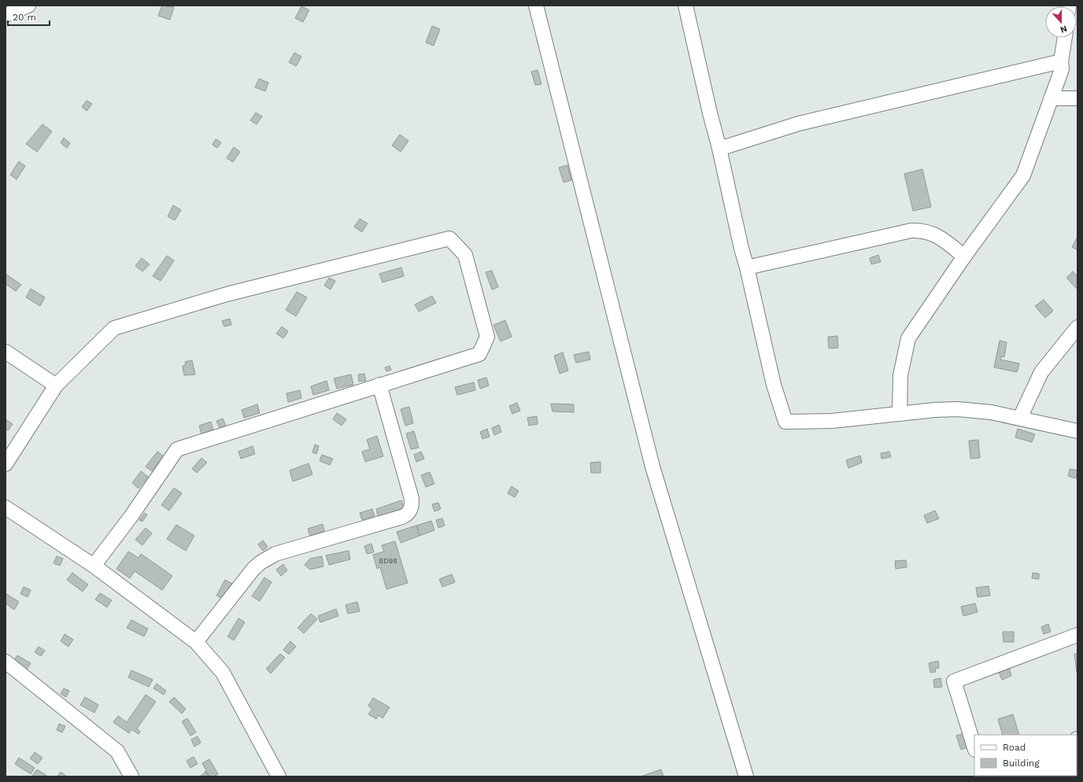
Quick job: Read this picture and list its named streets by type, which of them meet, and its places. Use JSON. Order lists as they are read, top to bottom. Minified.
{"house_numbers":["BD98"],"legend":["Road","Building"],"scale_bar":"20 m","north":"bottom"}
